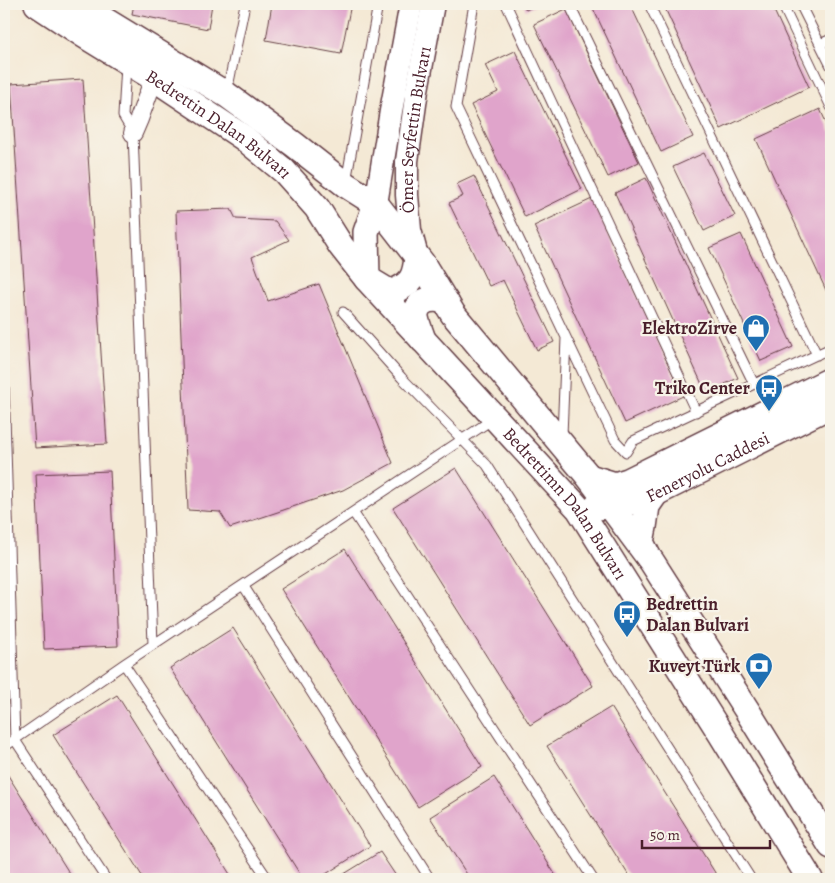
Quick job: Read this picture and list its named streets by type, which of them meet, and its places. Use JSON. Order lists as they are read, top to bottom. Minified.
{"streets":{"main road":["Bedrettin Dalan Bulvarı","Feneryolu Caddesi","Bedrettimn Dalan Bulvarı"],"street":["Ömer Seyfettin Bulvarı"]},"crossings":[["Bedrettin Dalan Bulvarı","Ömer Seyfettin Bulvarı"],["Bedrettin Dalan Bulvarı","Bedrettimn Dalan Bulvarı"],["Ömer Seyfettin Bulvarı","Bedrettimn Dalan Bulvarı"],["Feneryolu Caddesi","Bedrettimn Dalan Bulvarı"]],"places":{"shop":["ElektroZirve"],"bus stop":["Triko Center","Bedrettin Dalan Bulvari"],"bank":["Kuveyt Türk"]},"scale_bar":"50 m"}
